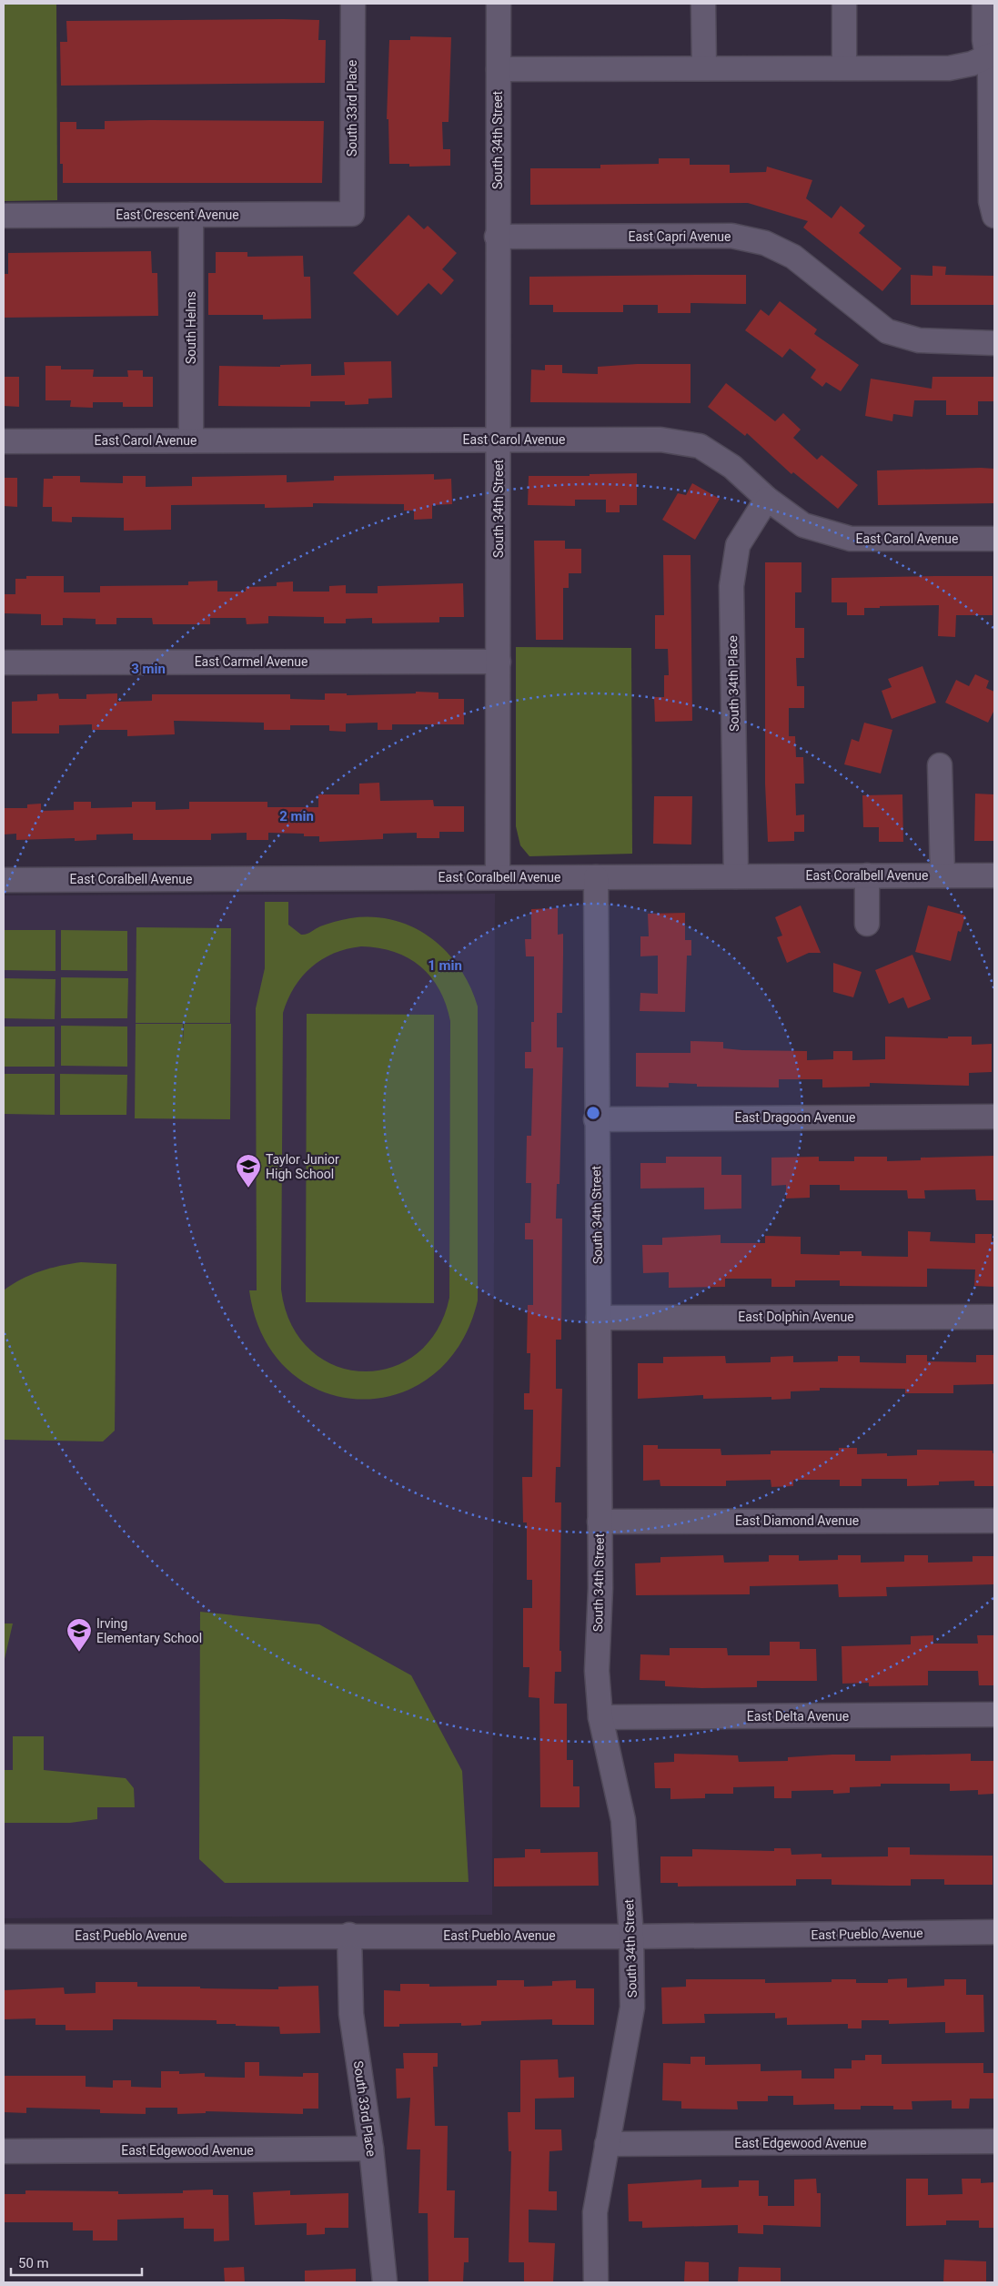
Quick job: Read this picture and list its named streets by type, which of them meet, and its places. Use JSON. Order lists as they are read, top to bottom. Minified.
{"streets":{"street":["South 33rd Place","South 34th Street","East Crescent Avenue","East Capri Avenue","South Helms","East Carol Avenue","East Carmel Avenue","South 34th Place","East Coralbell Avenue","East Dragoon Avenue","East Dolphin Avenue","East Diamond Avenue","East Delta Avenue","East Pueblo Avenue","East Edgewood Avenue"]},"crossings":[["South 33rd Place","East Crescent Avenue"],["South 33rd Place","East Pueblo Avenue"],["South 33rd Place","East Edgewood Avenue"],["South 34th Street","East Capri Avenue"],["South 34th Street","East Carol Avenue"],["South 34th Street","East Carmel Avenue"],["South 34th Street","East Coralbell Avenue"],["South 34th Street","East Dragoon Avenue"],["South 34th Street","East Dolphin Avenue"],["South 34th Street","East Diamond Avenue"],["South 34th Street","East Delta Avenue"],["South 34th Street","East Pueblo Avenue"],["South 34th Street","East Edgewood Avenue"],["East Crescent Avenue","South Helms"],["South Helms","East Carol Avenue"],["East Carol Avenue","South 34th Place"],["South 34th Place","East Coralbell Avenue"]],"places":{"school or university":["Taylor Junior High School","Irving Elementary School"]},"scale_bar":"50 m","rings":["3 min","2 min","1 min"]}
